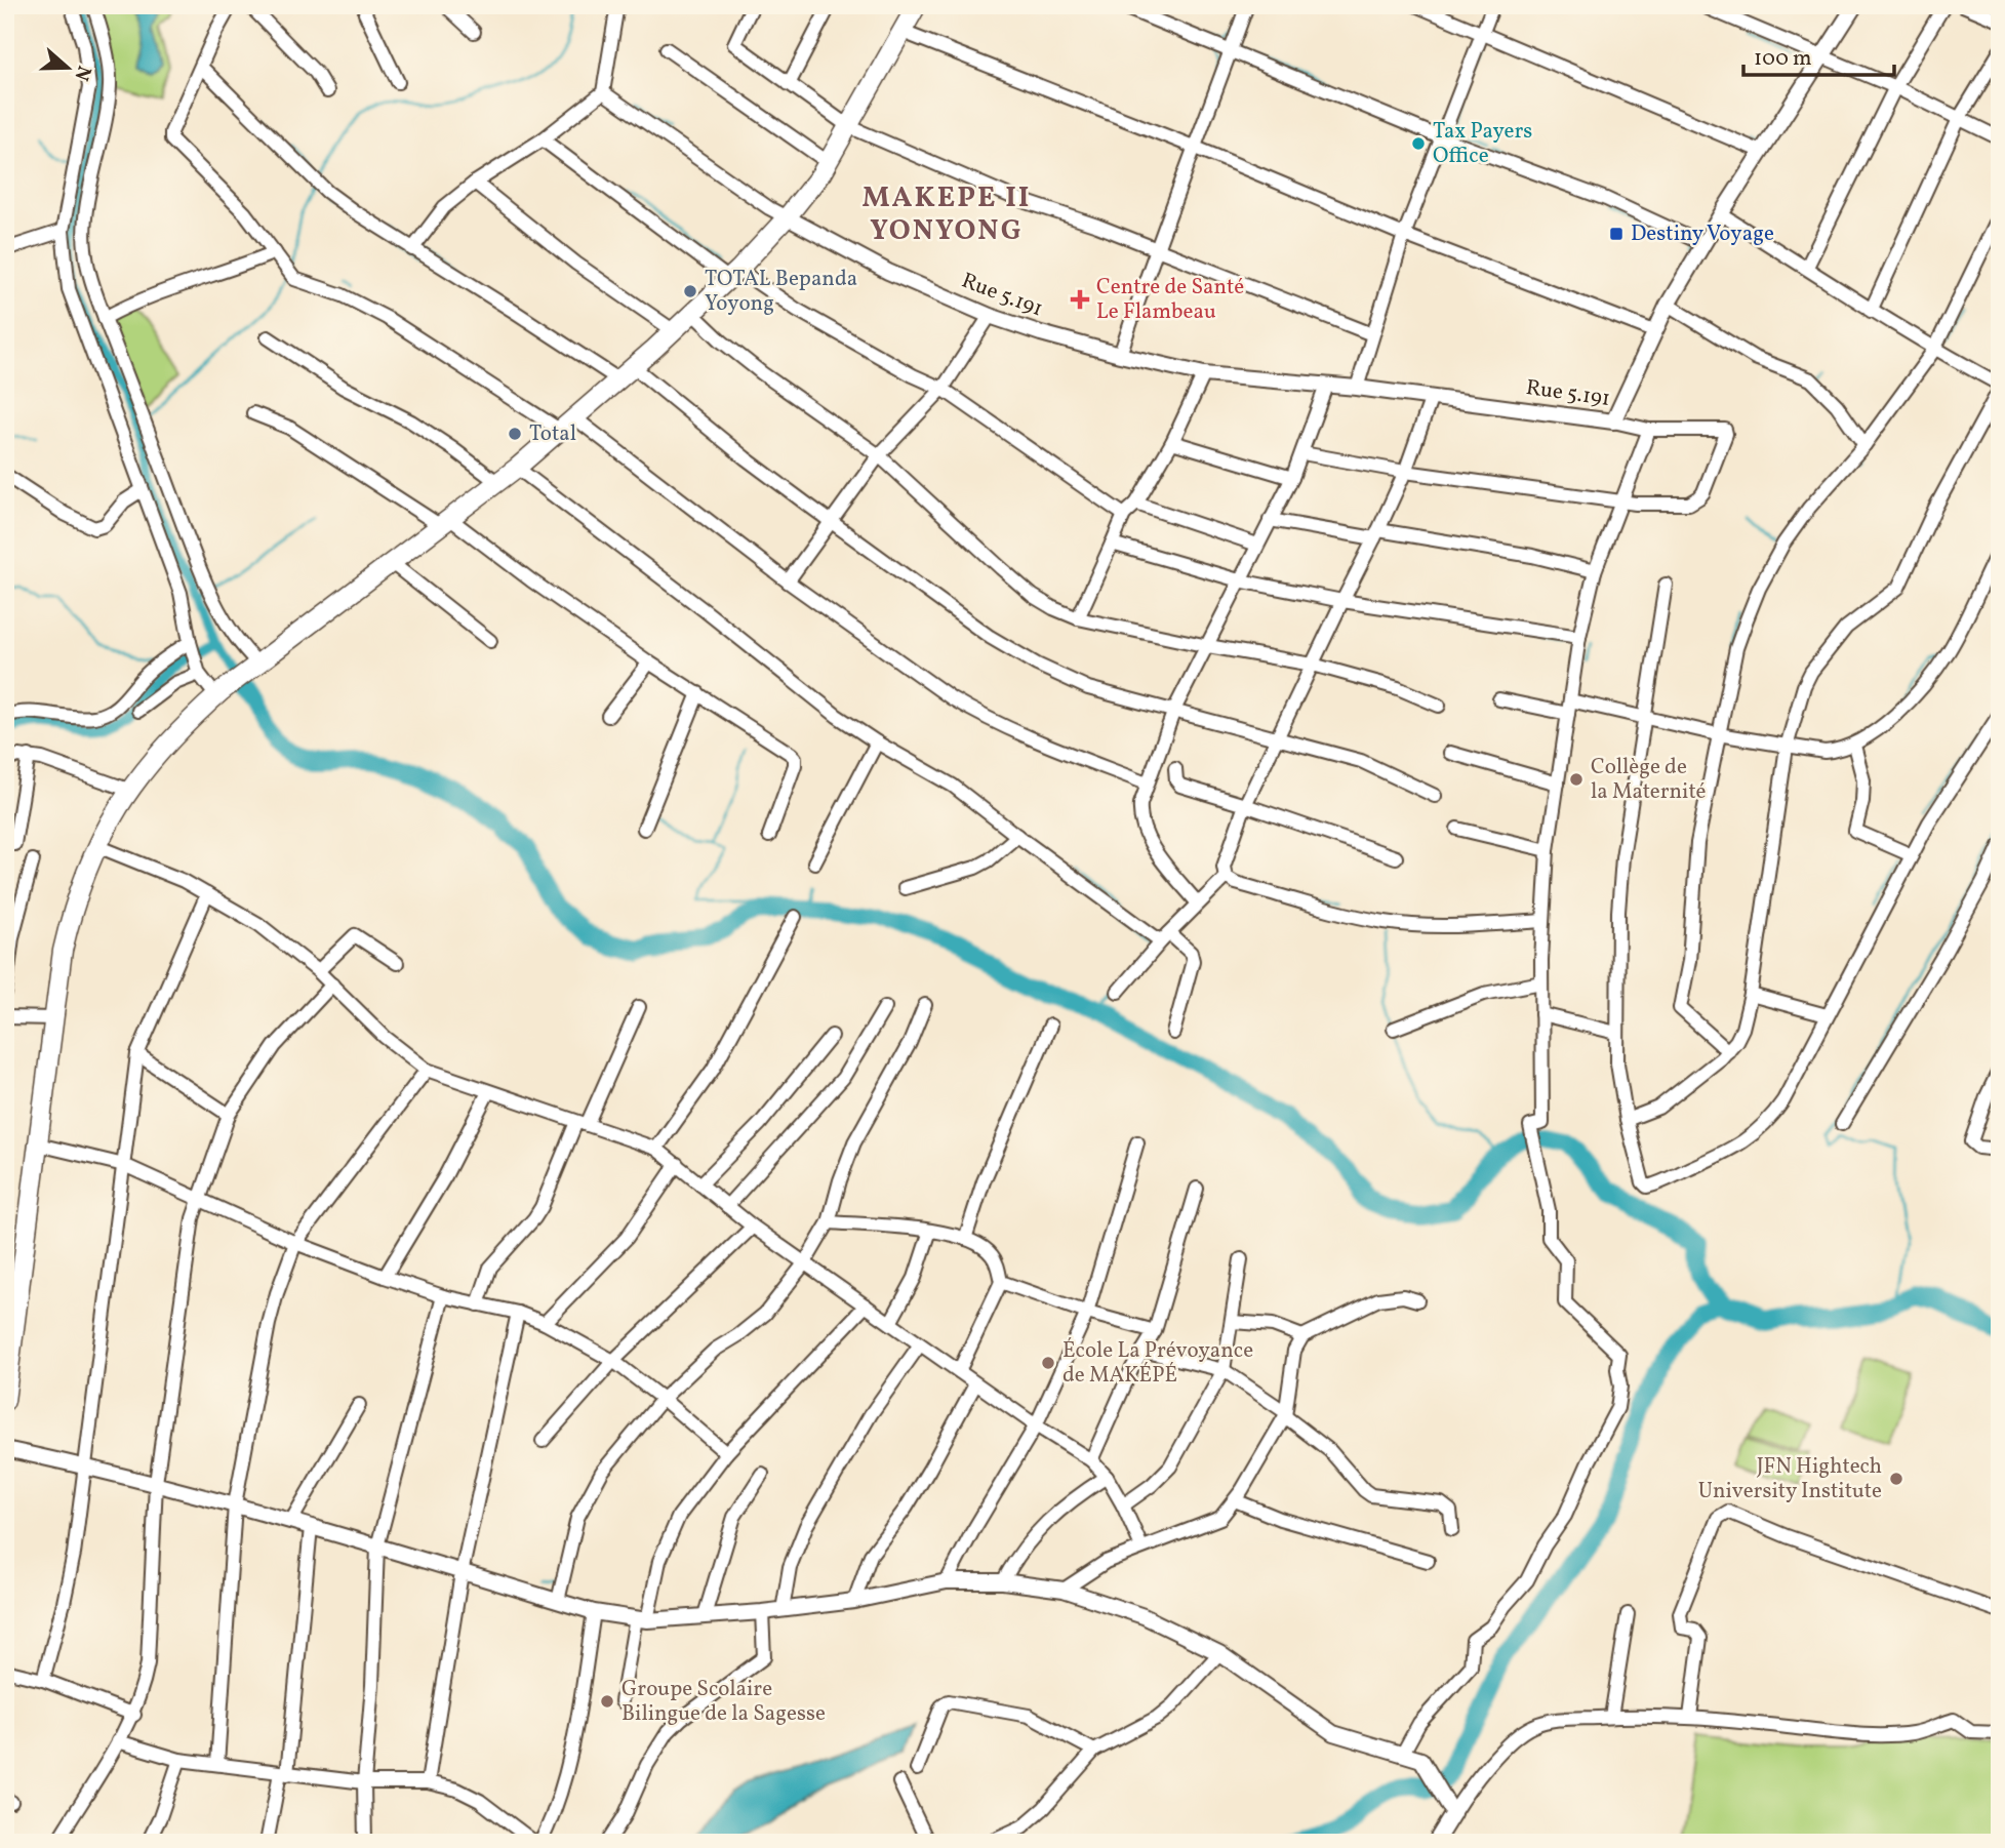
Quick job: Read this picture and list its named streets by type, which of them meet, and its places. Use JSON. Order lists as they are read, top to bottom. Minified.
{"streets":{"street":["Rue 5.191"]},"districts":["MAKEPE II YONYONG"],"places":{"other":["Tax Payers Office","TOTAL Bepanda Yoyong","Total","Collège de la Maternité","École La Prévoyance de MAKÉPÉ","JFN Hightech University Institute","Groupe Scolaire Bilingue de la Sagesse"],"transit":["Destiny Voyage"],"health":["Centre de Santé Le Flambeau"]},"scale_bar":"100 m","north":"right"}
